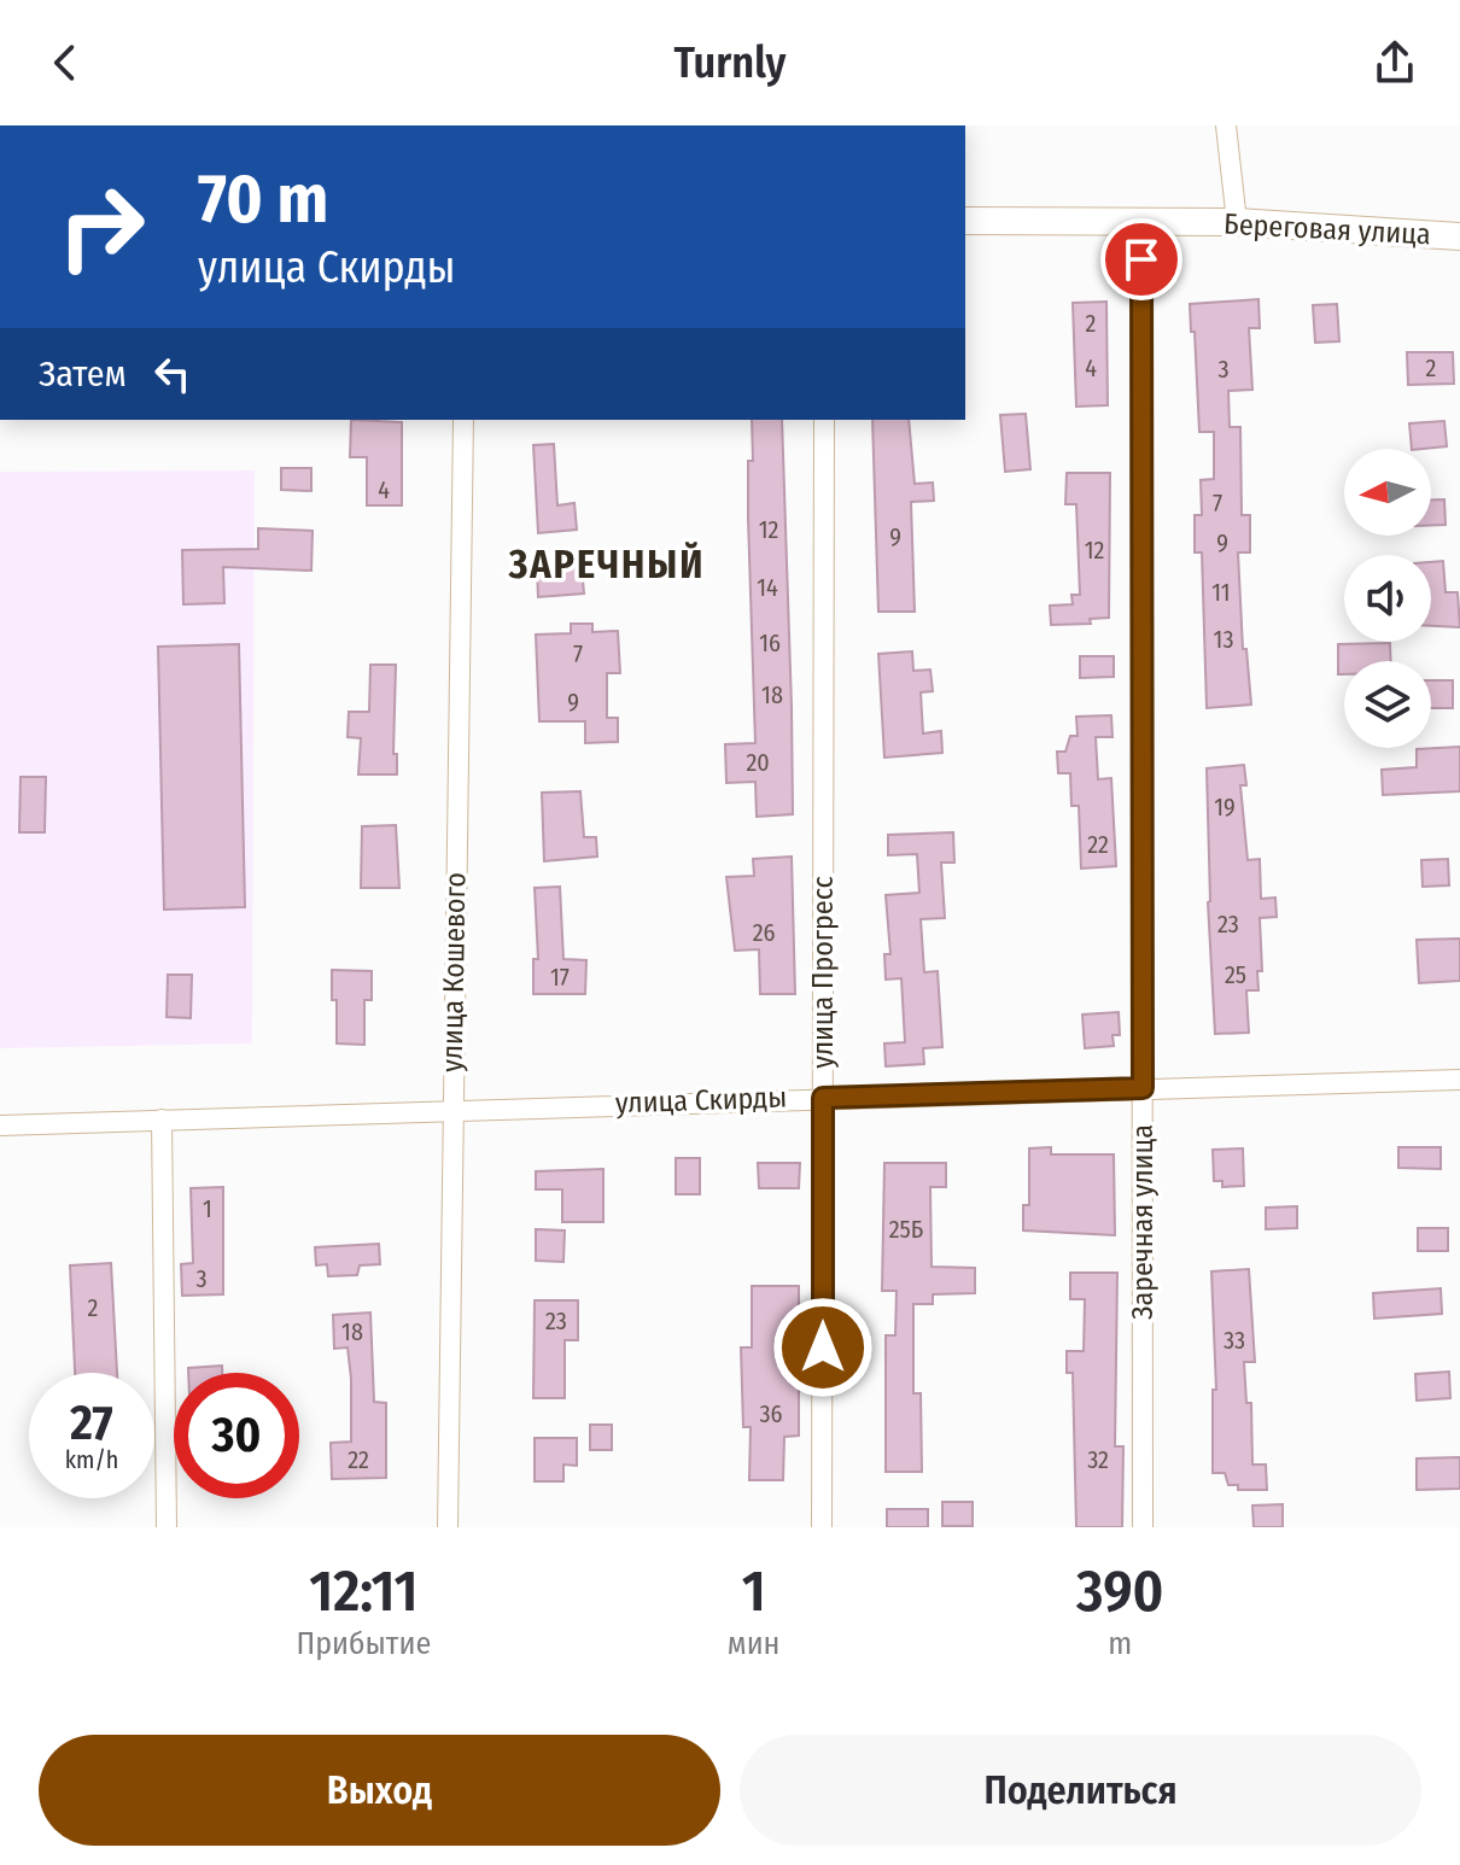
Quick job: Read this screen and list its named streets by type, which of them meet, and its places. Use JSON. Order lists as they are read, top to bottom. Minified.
{"streets":{"main road":["Береговая улица"],"street":["улица Кошевого","улица Прогресс","улица Скирды","Заречная улица"]},"crossings":[["Береговая улица","Заречная улица"],["улица Кошевого","улица Скирды"],["улица Прогресс","улица Скирды"],["улица Скирды","Заречная улица"]],"districts":["ЗАРЕЧНЫЙ"],"house_numbers":["2","4","2","3","4","7","12","9","9","12","14","11","13","16","7","18","9","20","19","22","23","26","25","17","1","25Б","3","2","23","18","33","36","22","32"],"north":"left","page":{"header":"Turnly","turn":["70 m","улица Скирды"],"then":"Затем","speed":"27 km/h","limit":"30","eta":["12:11","Прибытие","1","мин","390","m"],"buttons":["Выход","Поделиться"]}}
